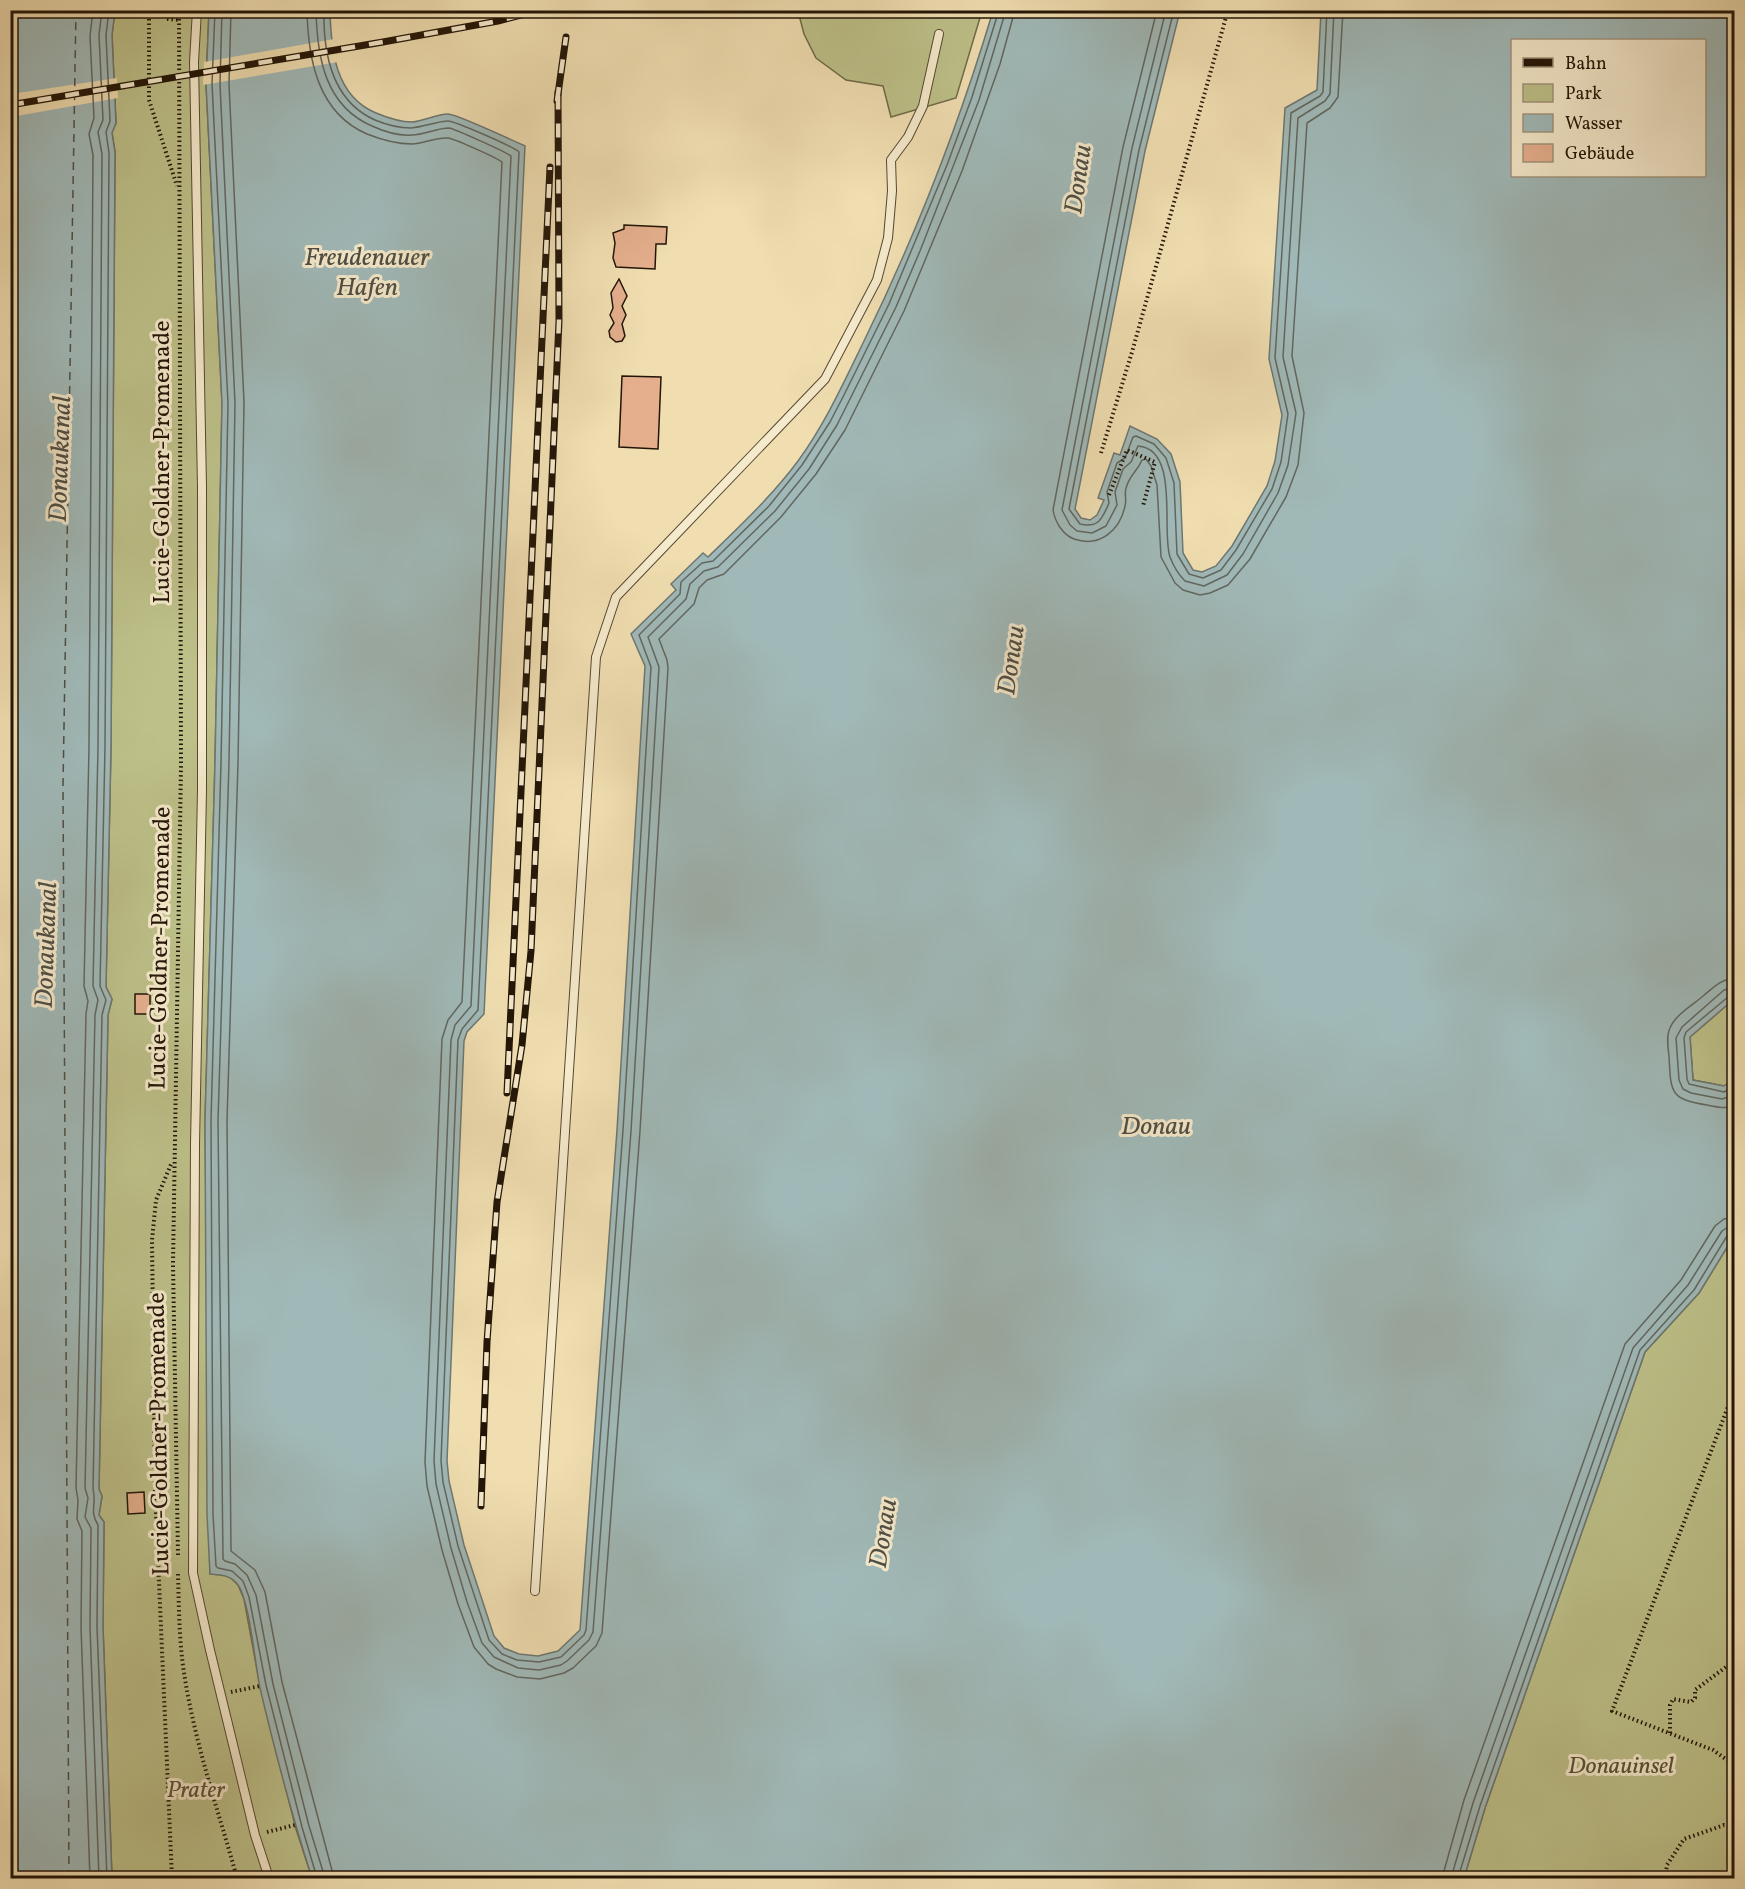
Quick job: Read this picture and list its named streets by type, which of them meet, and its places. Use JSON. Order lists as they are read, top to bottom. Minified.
{"streets":{"path":["Lucie-Goldner-Promenade"]},"water":["Donau","Freudenauer Hafen","Donaukanal"],"parks":["Donauinsel","Prater"],"legend":["Bahn","Park","Wasser","Gebäude"]}
